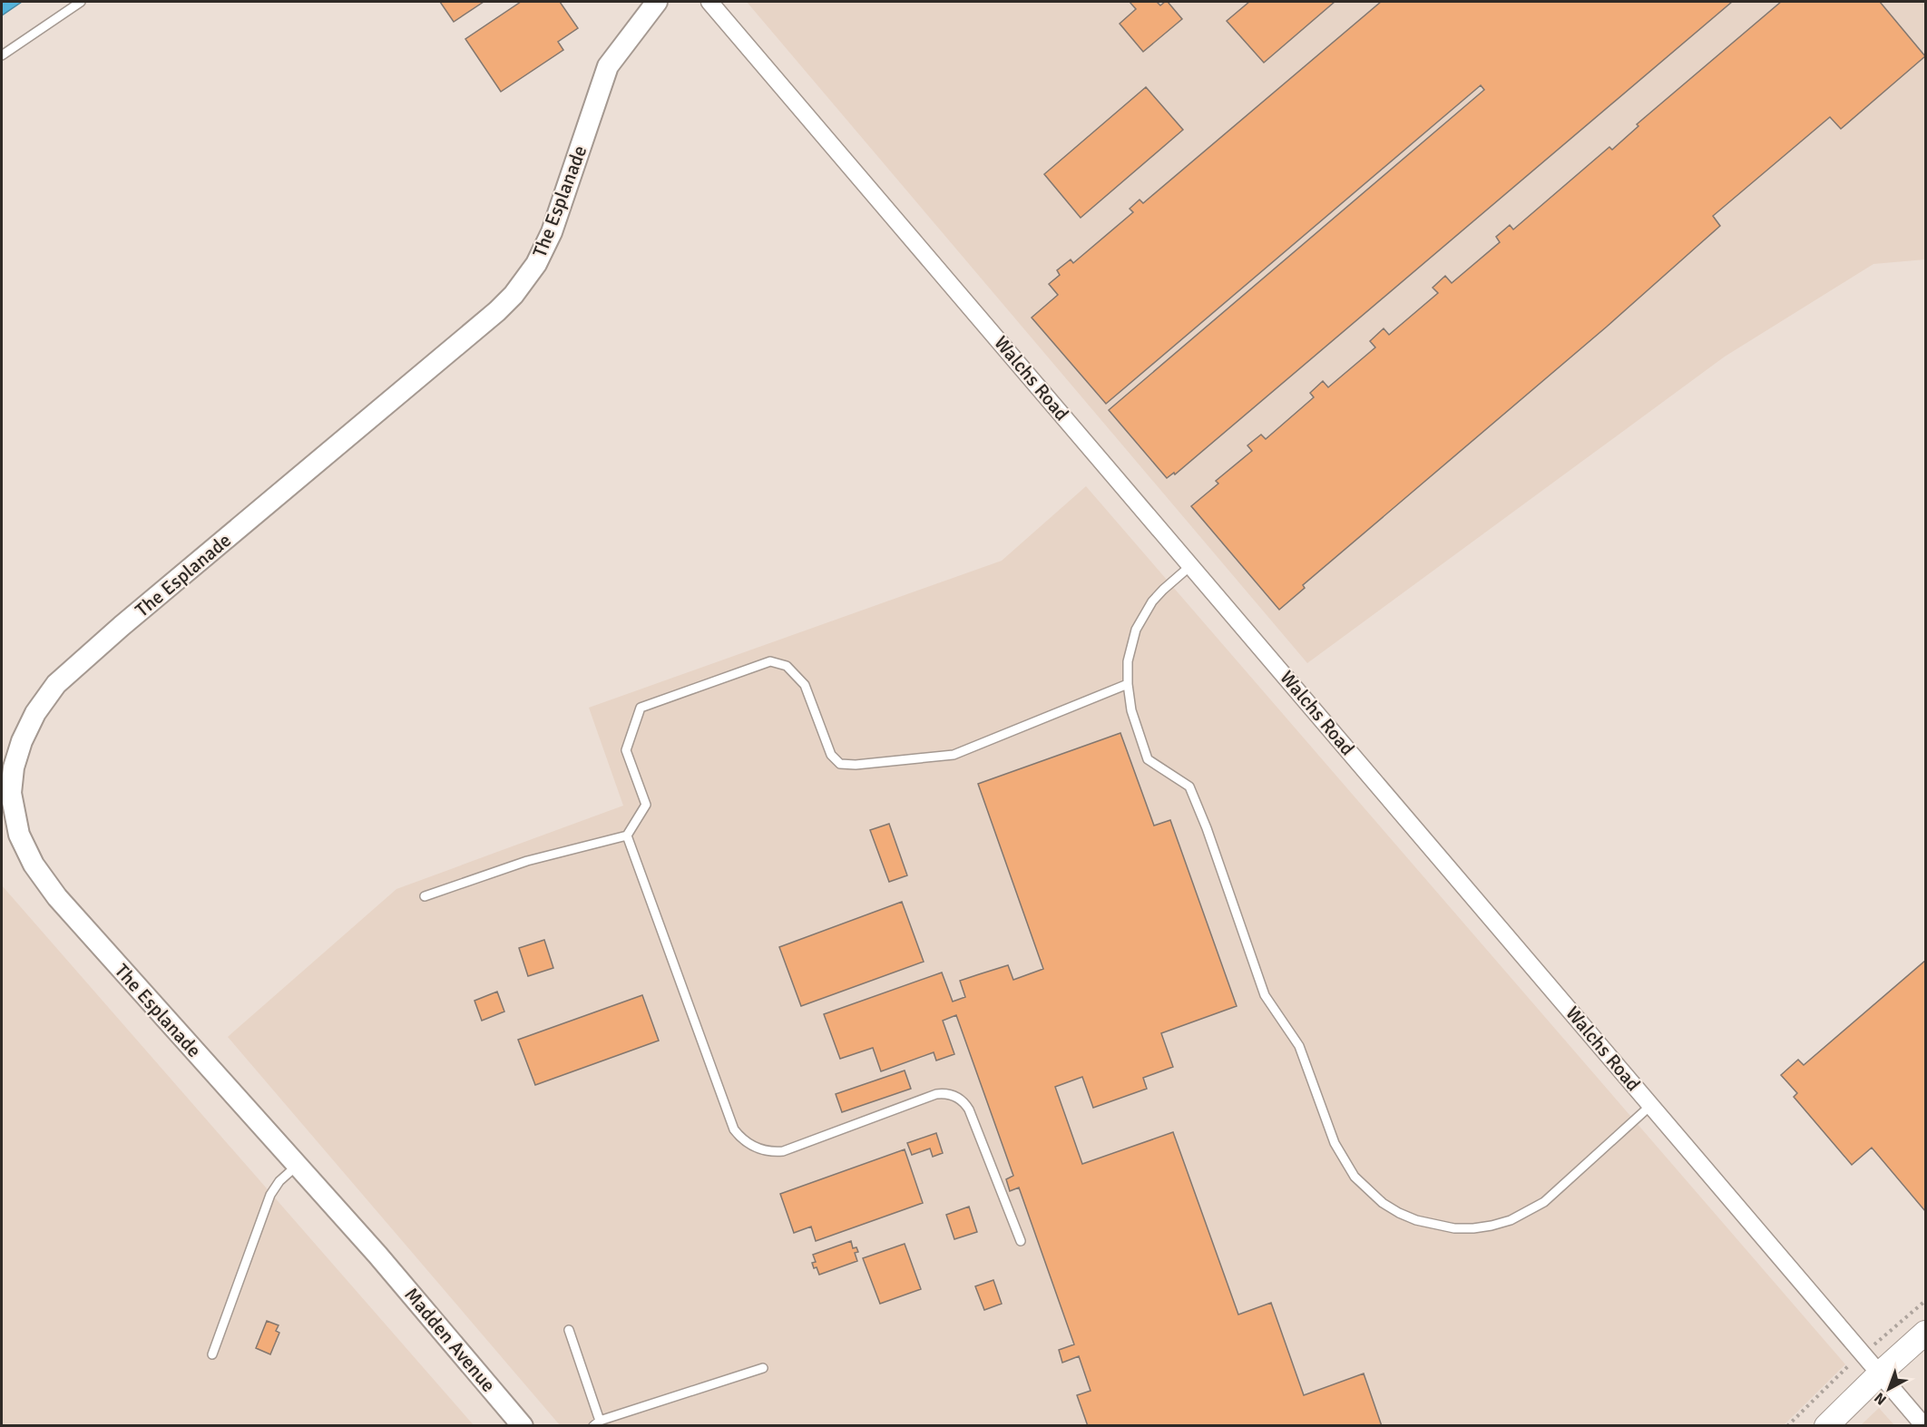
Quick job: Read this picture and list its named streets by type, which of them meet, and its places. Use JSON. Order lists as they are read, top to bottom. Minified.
{"streets":{"street":["The Esplanade","Walchs Road","Madden Avenue"]},"crossings":[["The Esplanade","Madden Avenue"]],"north":"bottom left"}
